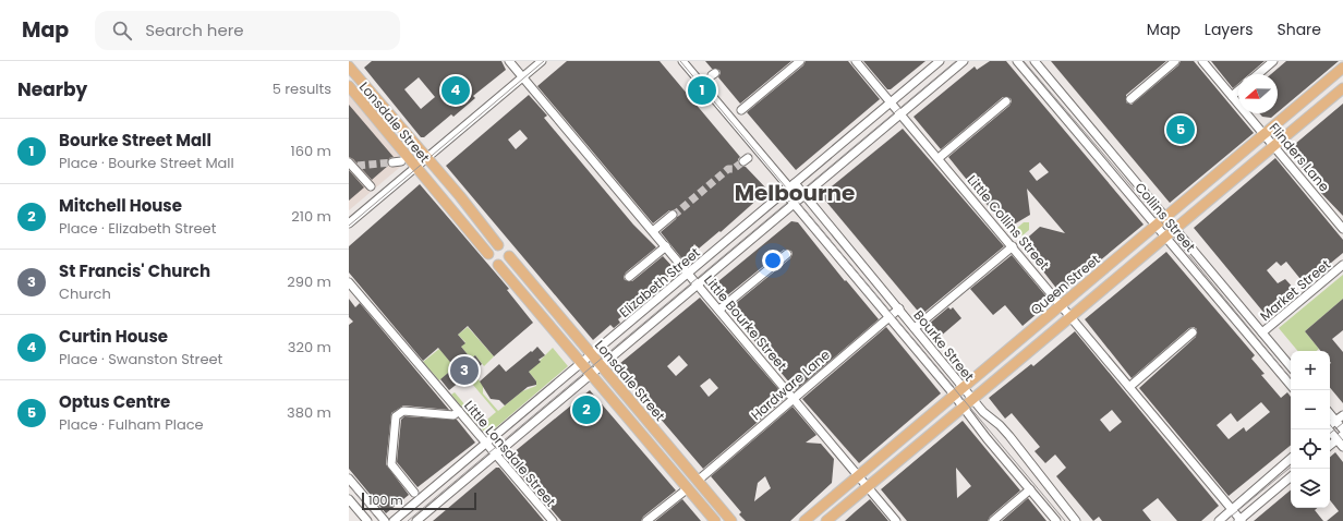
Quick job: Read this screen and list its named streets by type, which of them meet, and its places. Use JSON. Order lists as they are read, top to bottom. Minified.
{"streets":{"main road":["Lonsdale Street","Queen Street"],"street":["Flinders Lane","Collins Street","Little Collins Street","Elizabeth Street","Market Street","Little Bourke Street","Bourke Street","Hardware Lane","Little Lonsdale Street"]},"crossings":[["Lonsdale Street","Elizabeth Street"],["Lonsdale Street","Hardware Lane"],["Flinders Lane","Queen Street"],["Collins Street","Queen Street"],["Collins Street","Market Street"],["Little Collins Street","Elizabeth Street"],["Little Collins Street","Queen Street"],["Elizabeth Street","Little Bourke Street"],["Elizabeth Street","Bourke Street"],["Elizabeth Street","Little Lonsdale Street"],["Queen Street","Little Bourke Street"],["Queen Street","Bourke Street"],["Little Bourke Street","Hardware Lane"],["Bourke Street","Hardware Lane"]],"districts":["Melbourne"],"scale_bar":"100 m","north":"left","page":{"header":"Map","search":"Search here","nav":["Map","Layers","Share"],"heading":["Nearby","5 results"],"pins":["1","4","5","3","2"],"list":[{"mark":"1","name":"Bourke Street Mall","note":"Place · Bourke Street Mall","value":"160 m"},{"mark":"2","name":"Mitchell House","note":"Place · Elizabeth Street","value":"210 m"},{"mark":"3","name":"St Francis' Church","note":"Church","value":"290 m"},{"mark":"4","name":"Curtin House","note":"Place · Swanston Street","value":"320 m"},{"mark":"5","name":"Optus Centre","note":"Place · Fulham Place","value":"380 m"}],"map_buttons":["+","−"],"scale":"100 m"}}
